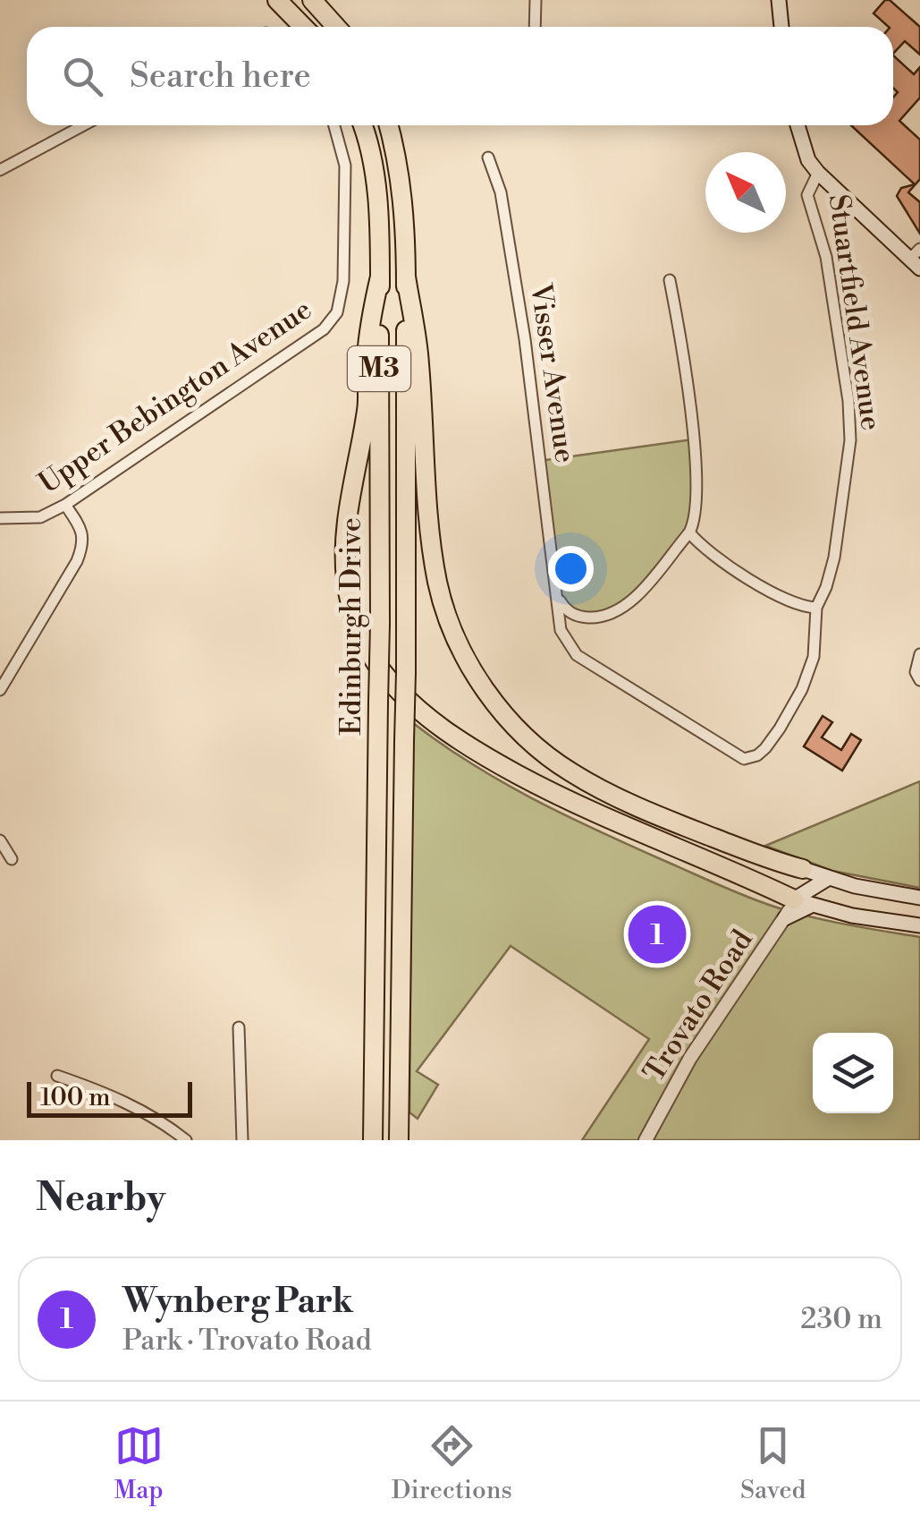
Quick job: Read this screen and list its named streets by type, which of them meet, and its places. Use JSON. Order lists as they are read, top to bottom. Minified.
{"streets":{"highway":["M3","Edinburgh Drive"],"street":["Stuartfield Avenue","Visser Avenue","Upper Bebington Avenue","Trovato Road"]},"scale_bar":"100 m","north":"top left","page":{"search":"Search here","pins":"1","scale":"100 m","heading":"Nearby","list":[{"mark":"1","name":"Wynberg Park","note":"Park · Trovato Road","value":"230 m"}],"nav":["Map","Directions","Saved"]}}
